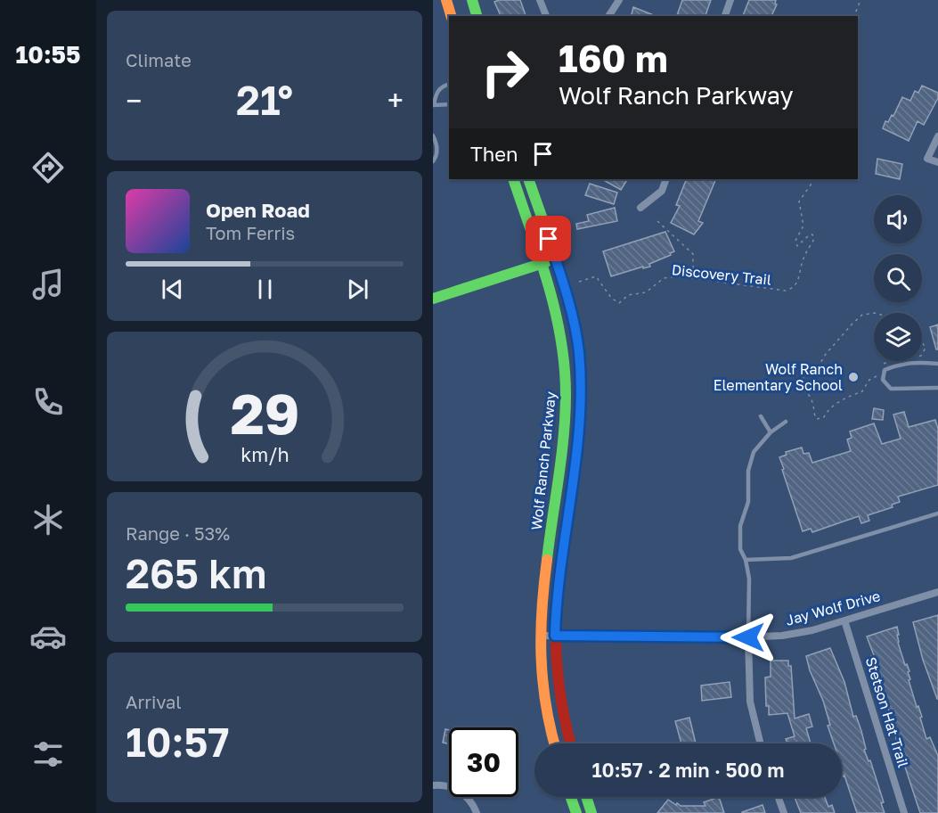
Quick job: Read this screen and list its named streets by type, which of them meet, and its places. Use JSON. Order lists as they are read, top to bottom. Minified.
{"streets":{"street":["Wolf Ranch Parkway","Jay Wolf Drive","Stetson Hat Trail"],"path":["Discovery Trail"]},"crossings":[["Wolf Ranch Parkway","Jay Wolf Drive"],["Jay Wolf Drive","Stetson Hat Trail"]],"places":["Wolf Ranch Elementary School"],"page":{"tabs":"10:55","tile":["Climate",["Range · 53%","265 km"],["Arrival","10:57"]],"turn":["160 m","Wolf Ranch Parkway"],"heat":["−","21°","+"],"then":"Then","song":["Open Road","Tom Ferris"],"limit":"30","trip":"10:57 · 2 min · 500 m","gauge":["29","km/h"]}}
